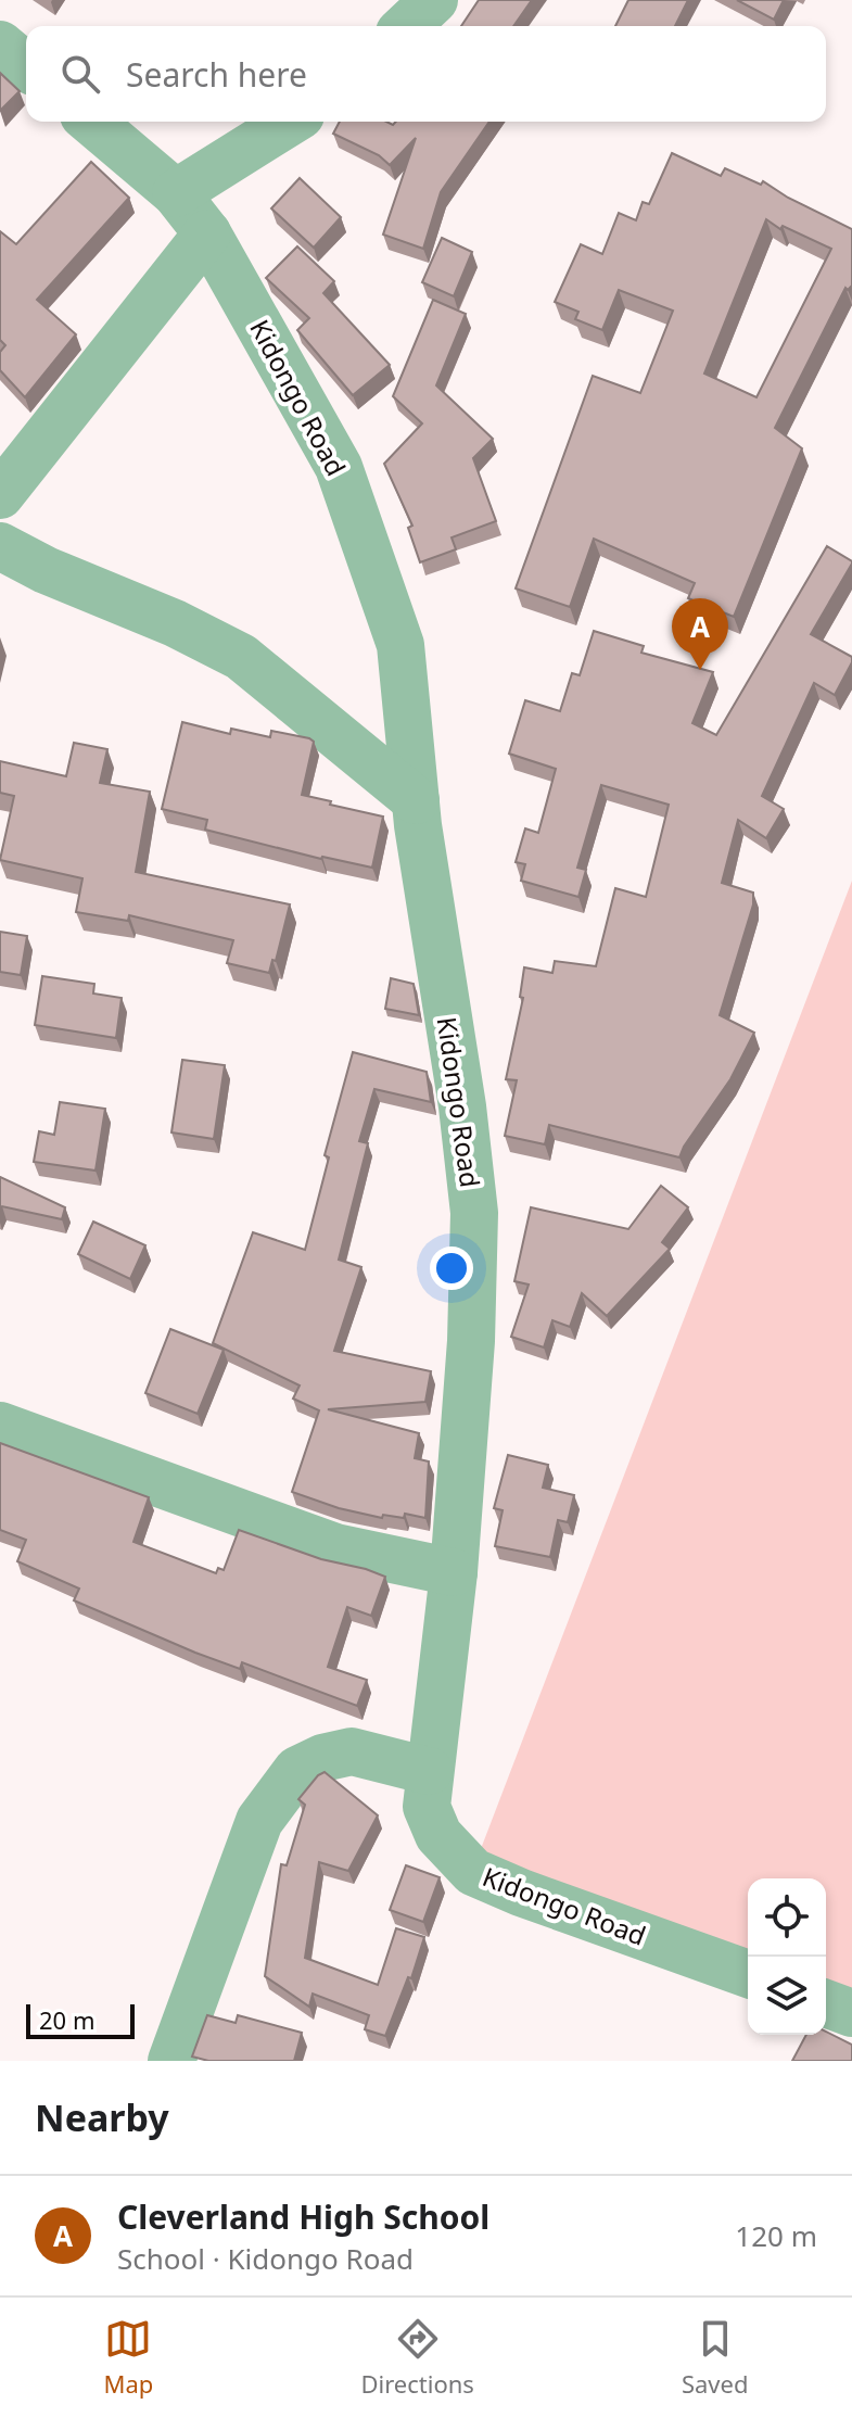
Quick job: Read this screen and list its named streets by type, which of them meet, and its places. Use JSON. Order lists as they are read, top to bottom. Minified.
{"streets":{"street":["Kidongo Road"]},"scale_bar":"20 m","page":{"search":"Search here","pins":"A","scale":"20 m","heading":"Nearby","list":[{"mark":"A","name":"Cleverland High School","note":"School · Kidongo Road","value":"120 m"}],"nav":["Map","Directions","Saved"]}}
